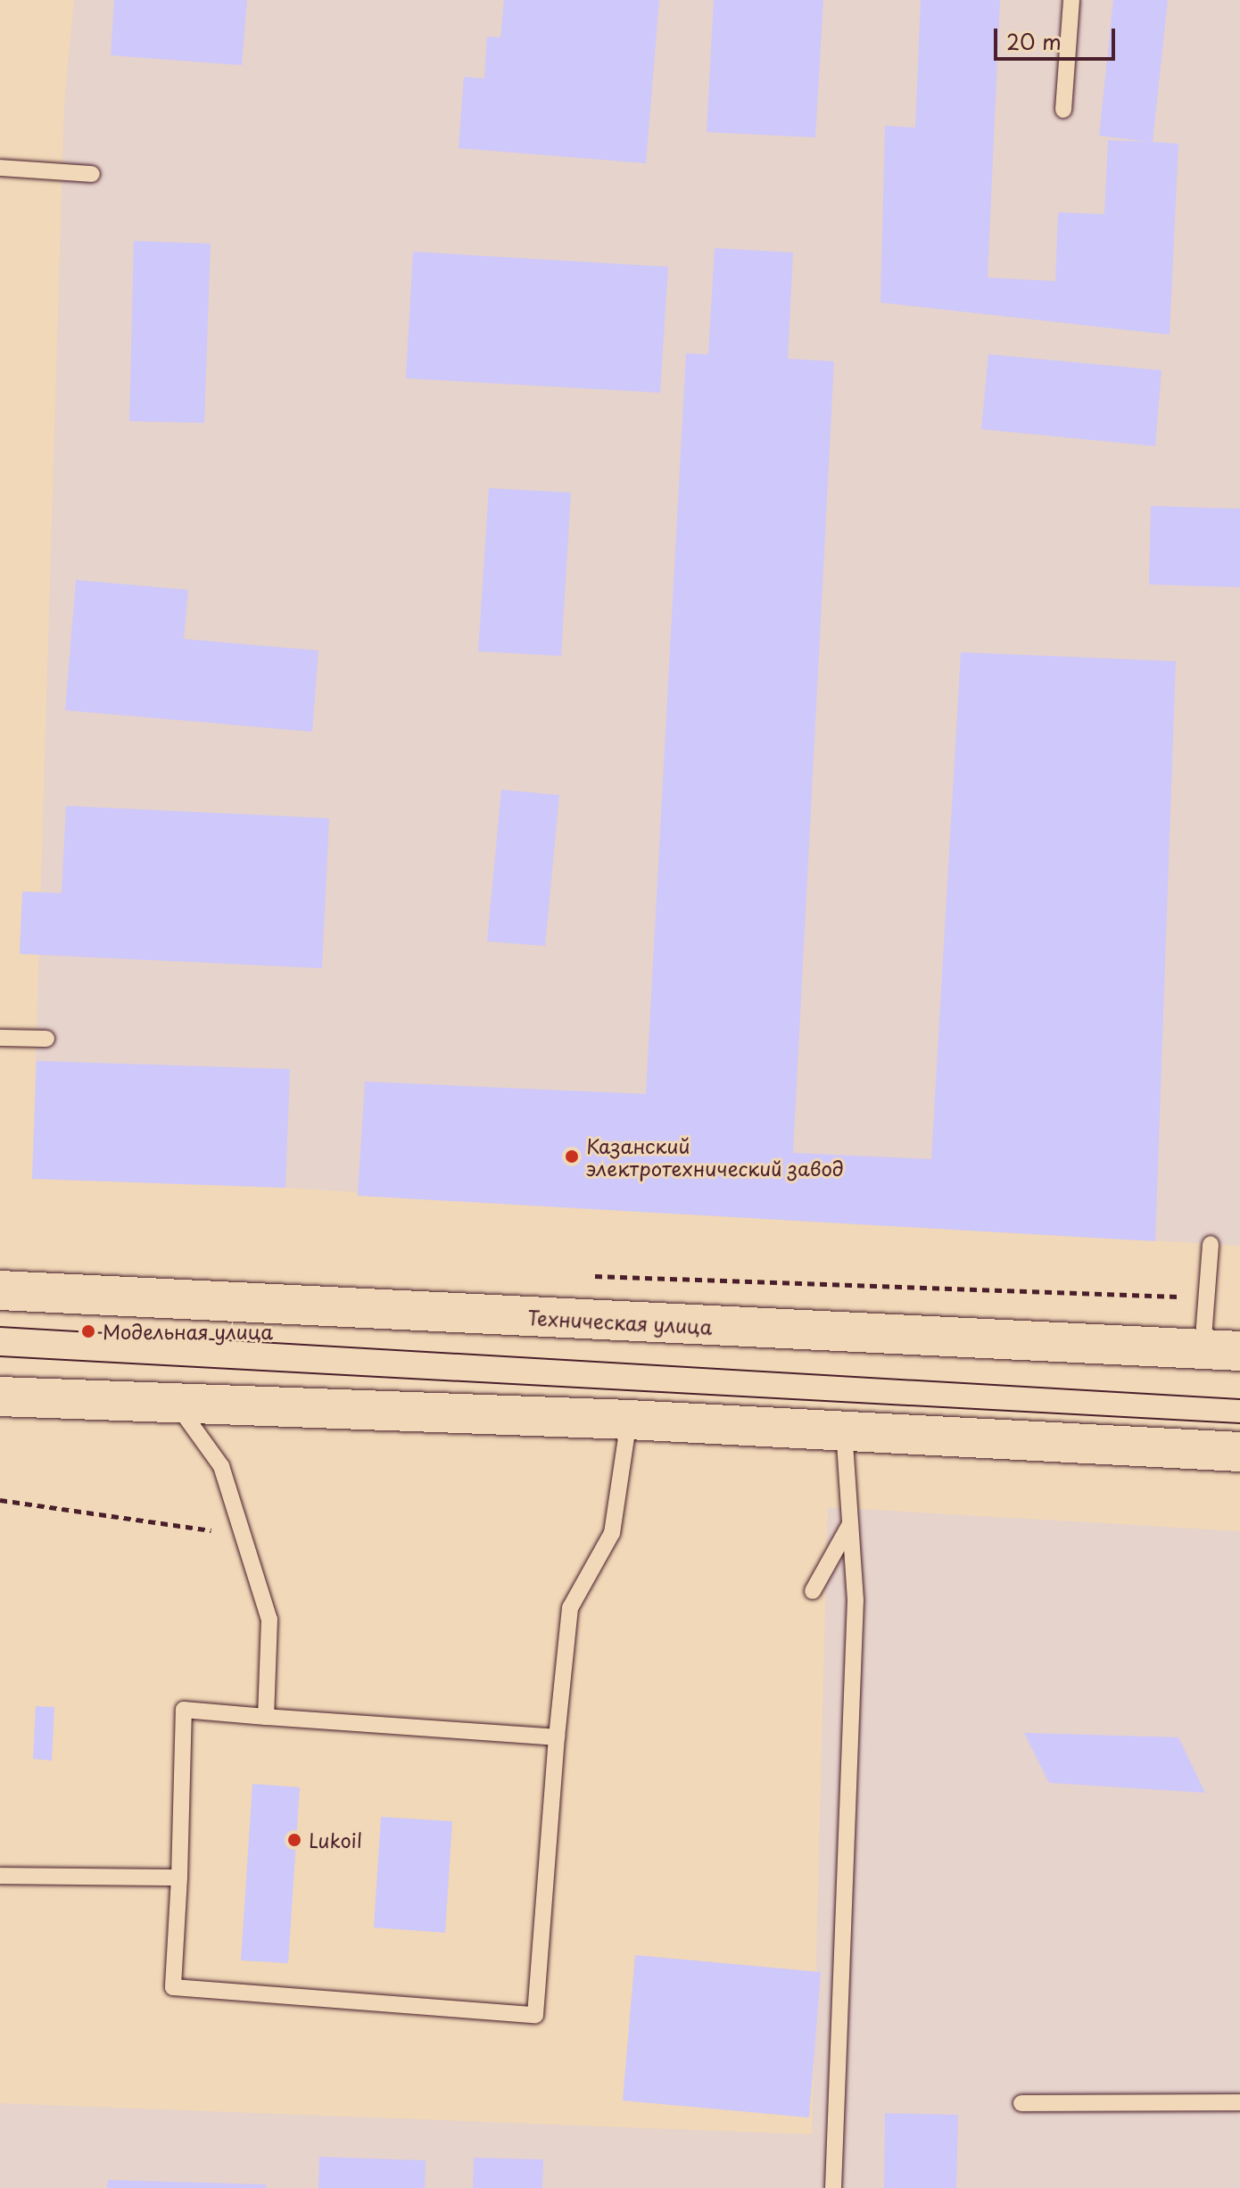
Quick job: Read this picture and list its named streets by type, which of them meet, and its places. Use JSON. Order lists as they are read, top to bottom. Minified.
{"streets":{"main road":["Техническая улица"]},"places":["Казанский электротехнический завод","Модельная улица","Lukoil"],"scale_bar":"20 m"}
